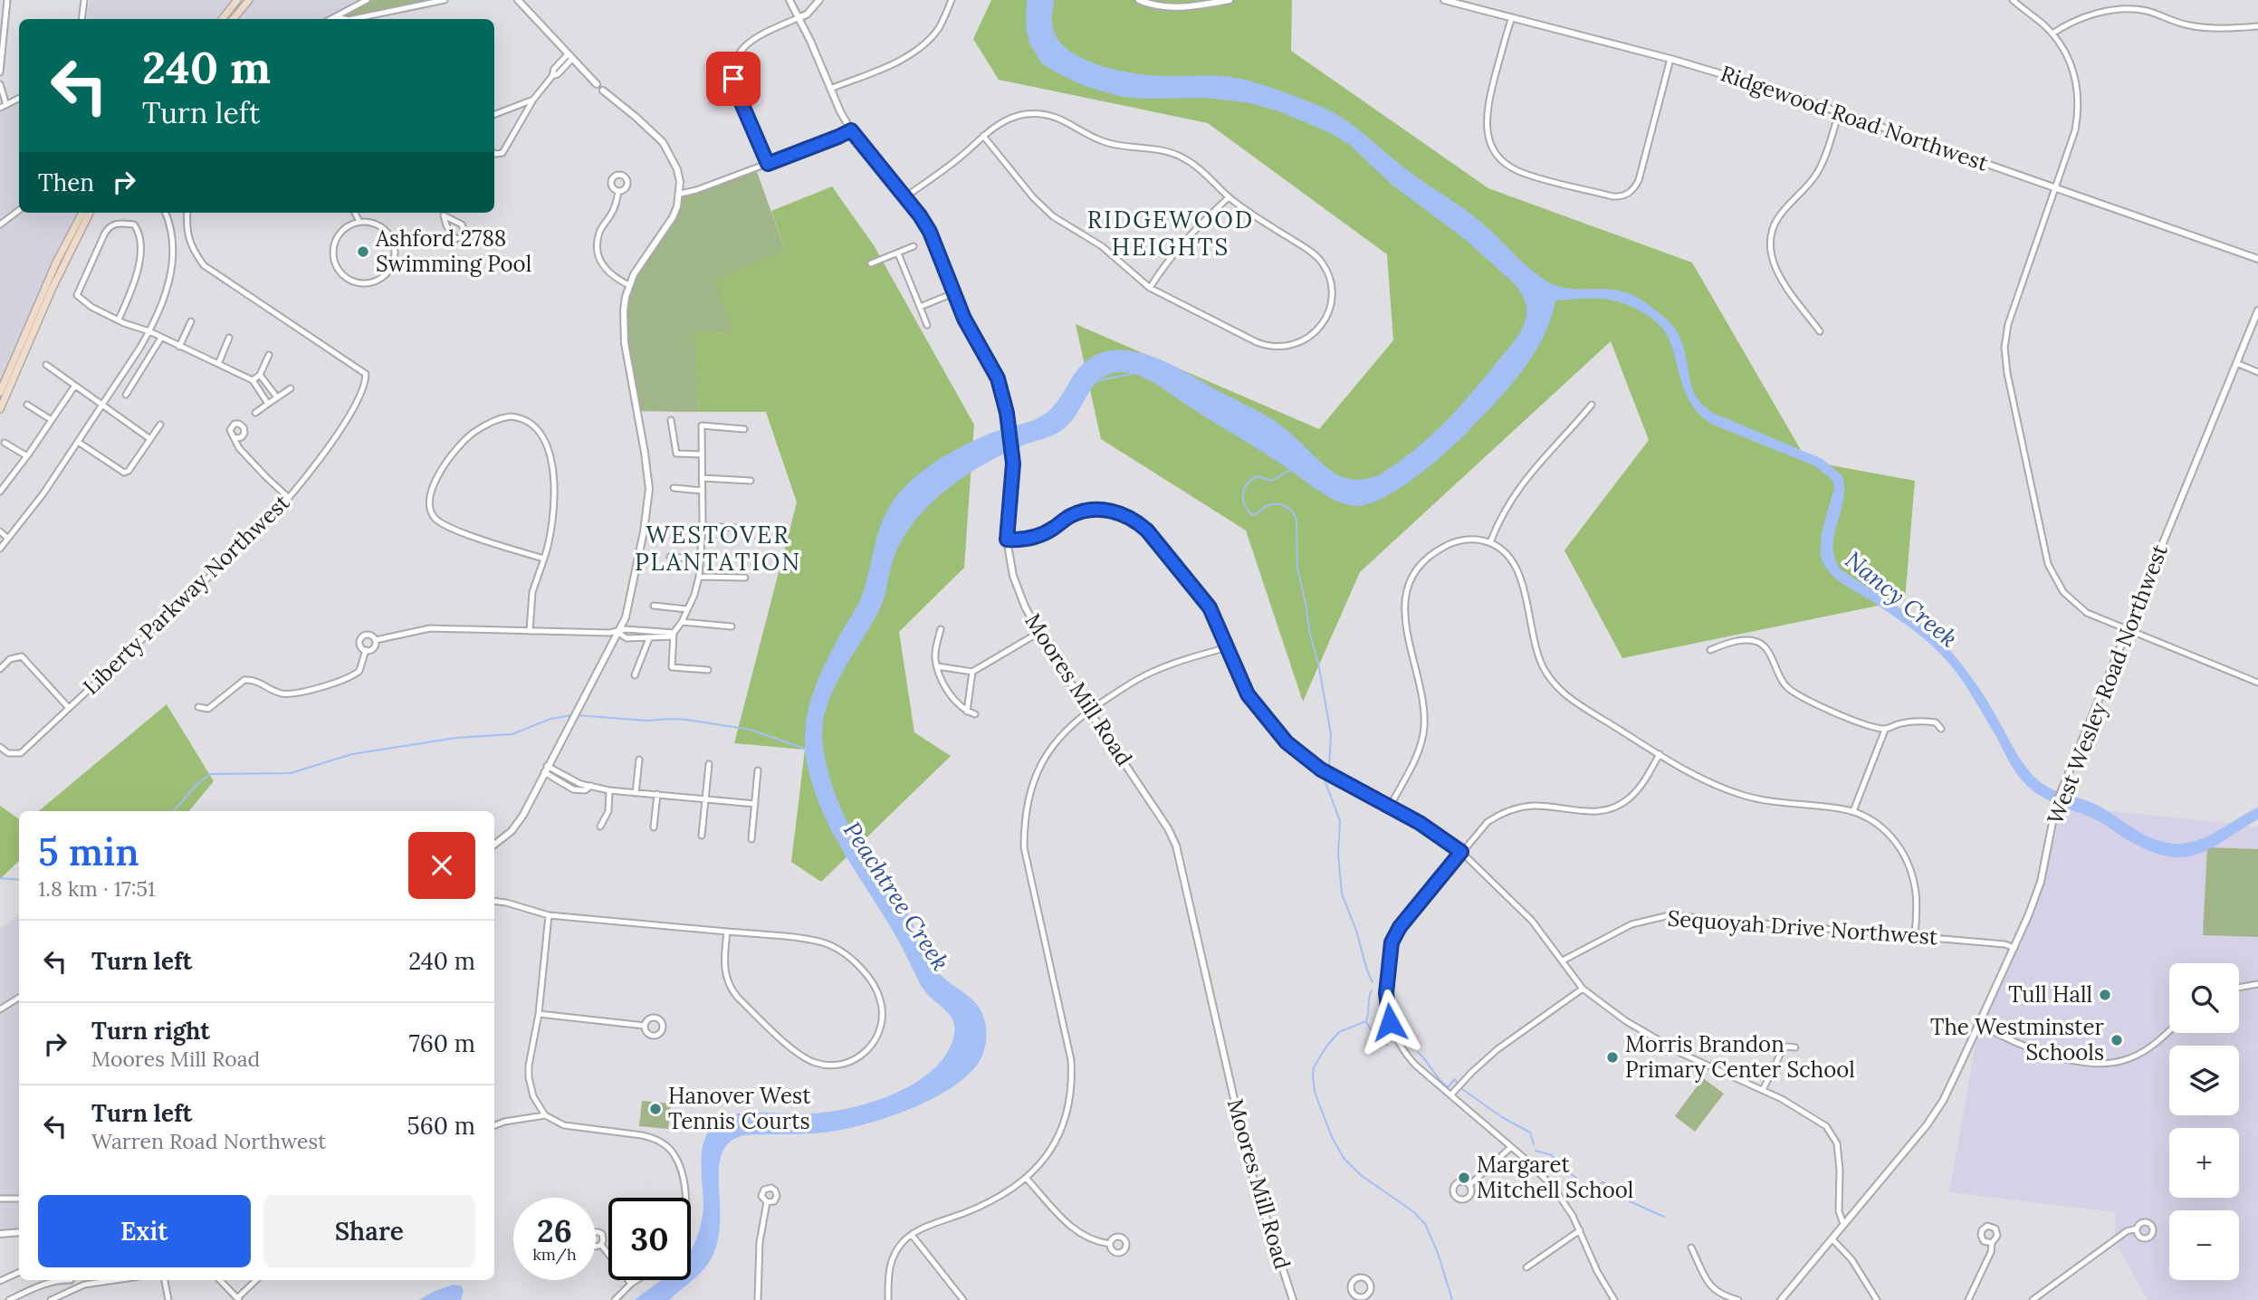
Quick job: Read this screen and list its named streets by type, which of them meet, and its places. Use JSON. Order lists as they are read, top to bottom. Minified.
{"streets":{"street":["Ridgewood Road Northwest","Liberty Parkway Northwest","West Wesley Road Northwest","Moores Mill Road","Sequoyah Drive Northwest"]},"crossings":[["West Wesley Road Northwest","Sequoyah Drive Northwest"]],"districts":["RIDGEWOOD HEIGHTS","WESTOVER PLANTATION"],"water":["Nancy Creek","Peachtree Creek"],"places":["Ashford 2788 Swimming Pool","Tull Hall","The Westminster Schools","Morris Brandon Primary Center School","Hanover West Tennis Courts","Margaret Mitchell School"],"page":{"turn":["240 m","Turn left"],"then":"Then","heading":["5 min","1.8 km · 17:51"],"list":[{"name":"Turn left","value":"240 m"},{"name":"Turn right","note":"Moores Mill Road","value":"760 m"},{"name":"Turn left","note":"Warren Road Northwest","value":"560 m"}],"map_buttons":["+","−"],"buttons":["Exit","Share"],"speed":"26 km/h","limit":"30"}}
